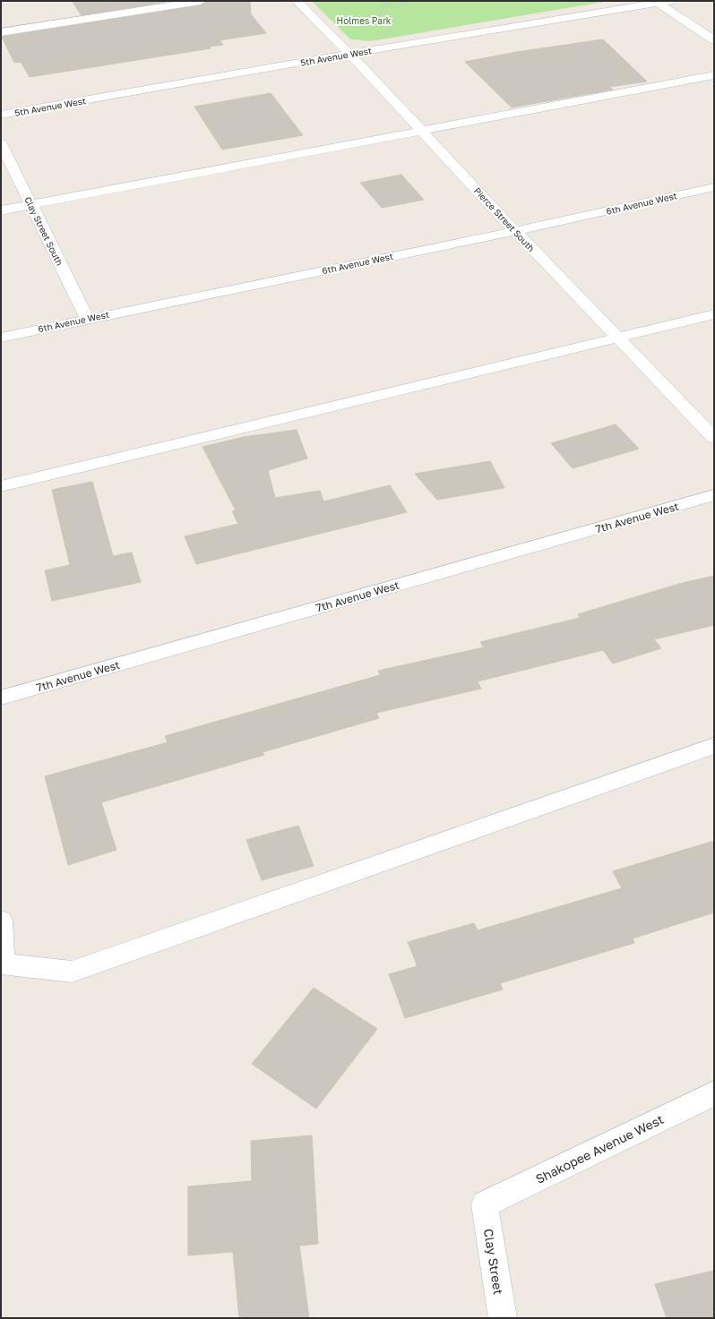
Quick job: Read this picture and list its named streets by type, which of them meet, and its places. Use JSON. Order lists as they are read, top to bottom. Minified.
{"streets":{"street":["5th Avenue West","6th Avenue West","Pierce Street South","Clay Street South","7th Avenue West","Shakopee Avenue West","Clay Street"]},"crossings":[["5th Avenue West","Pierce Street South"],["6th Avenue West","Pierce Street South"],["6th Avenue West","Clay Street South"],["Shakopee Avenue West","Clay Street"]],"parks":["Holmes Park"]}
